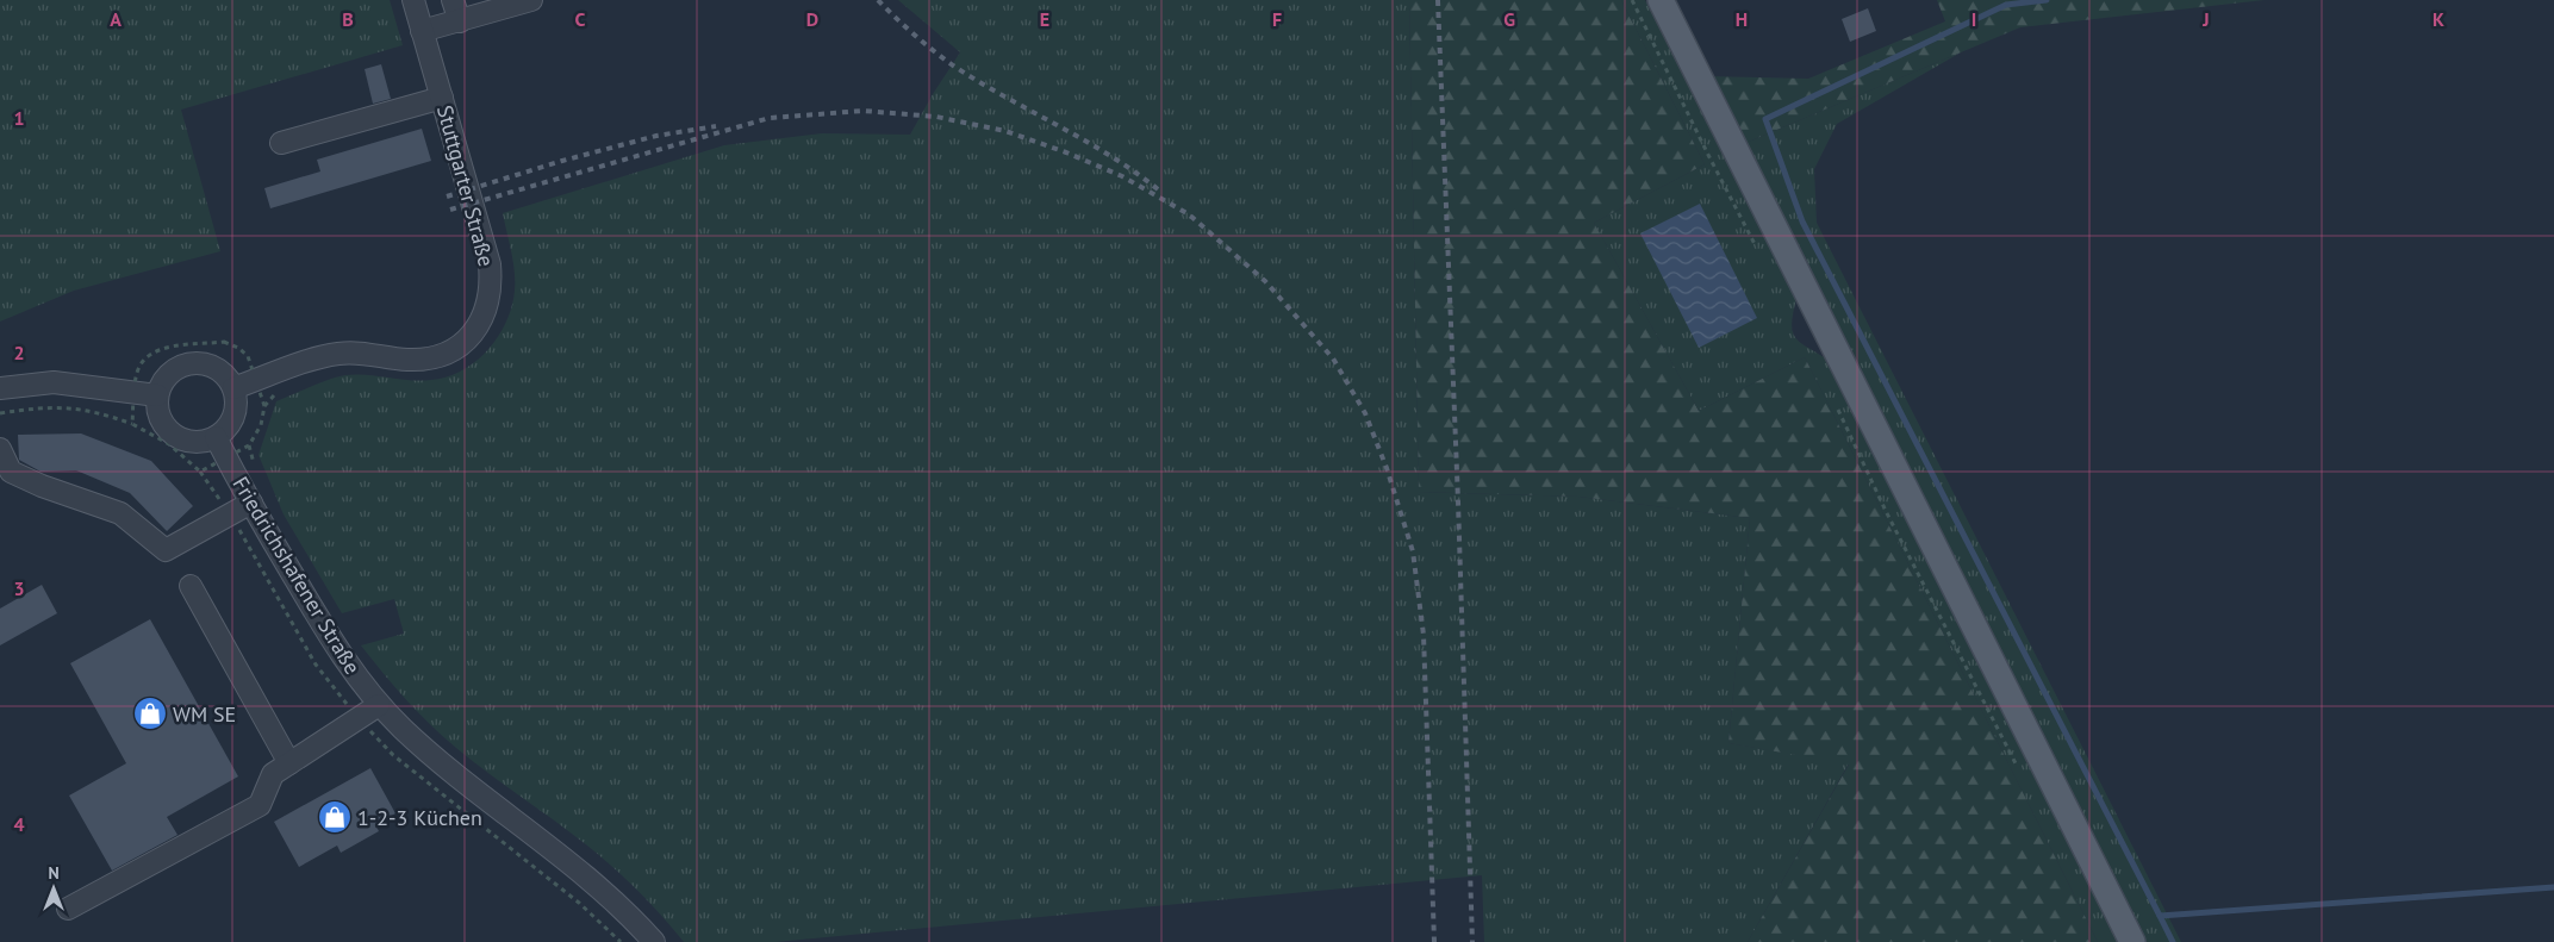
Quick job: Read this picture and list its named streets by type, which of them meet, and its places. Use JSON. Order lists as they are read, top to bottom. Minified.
{"streets":{"street":["Stuttgarter Straße","Friedrichshafener Straße"]},"crossings":[["Stuttgarter Straße","Friedrichshafener Straße"]],"places":{"shop":["WM SE","1-2-3 Küchen"]},"north":"top","grid":{"columns":["A","B","C","D","E","F","G","H","I","J","K"],"rows":["1","2","3","4"]}}
